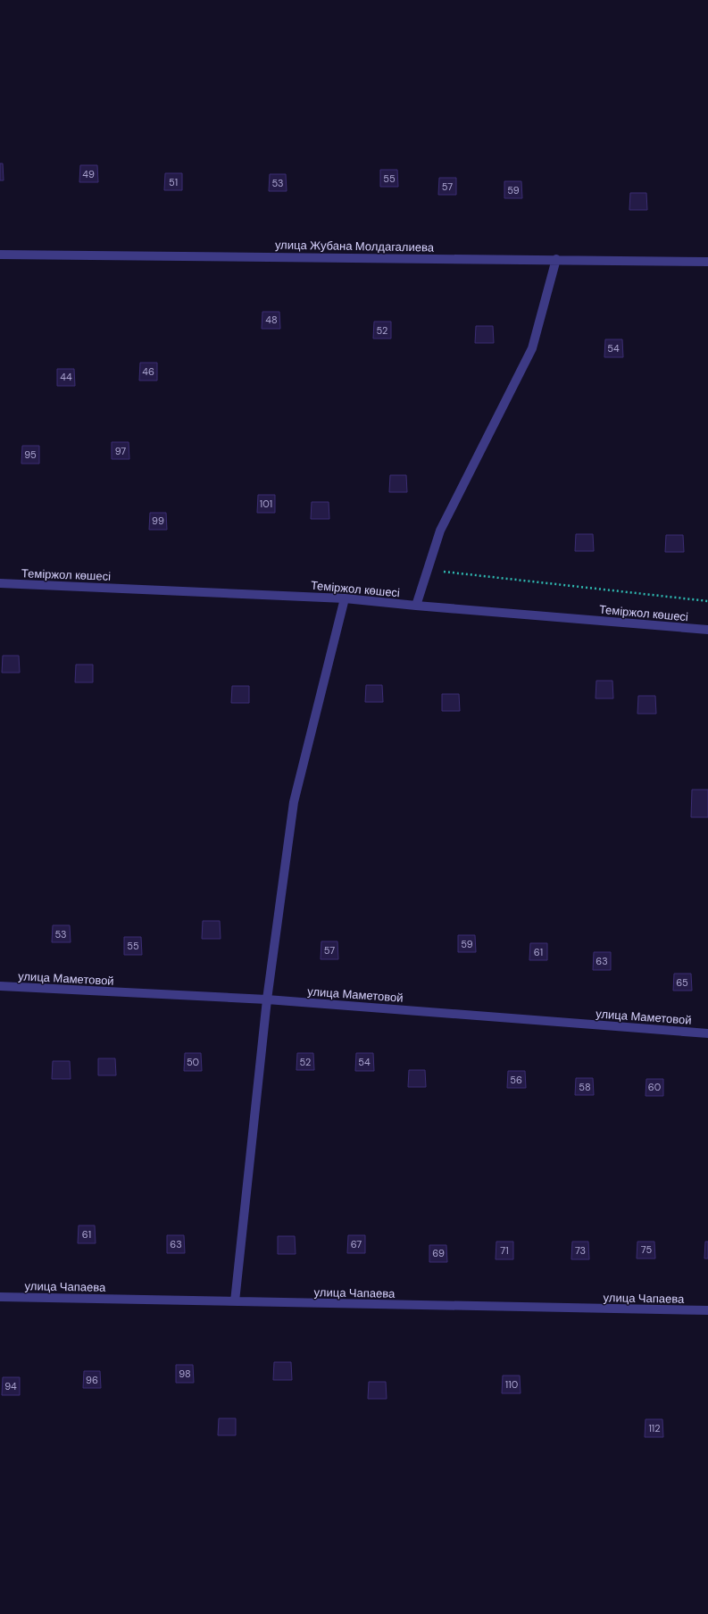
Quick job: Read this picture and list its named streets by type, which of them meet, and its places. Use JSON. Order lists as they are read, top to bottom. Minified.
{"streets":{"street":["улица Жубана Молдагалиева","Теміржол көшесі","улица Маметовой","улица Чапаева"]},"house_numbers":["49","55","51","53","57","59","48","52","54","46","44","97","95","101","99","53","59","55","57","61","63","65","50","52","54","56","58","60","61","63","67","75","71","73","69","98","96","110","94","112"]}
